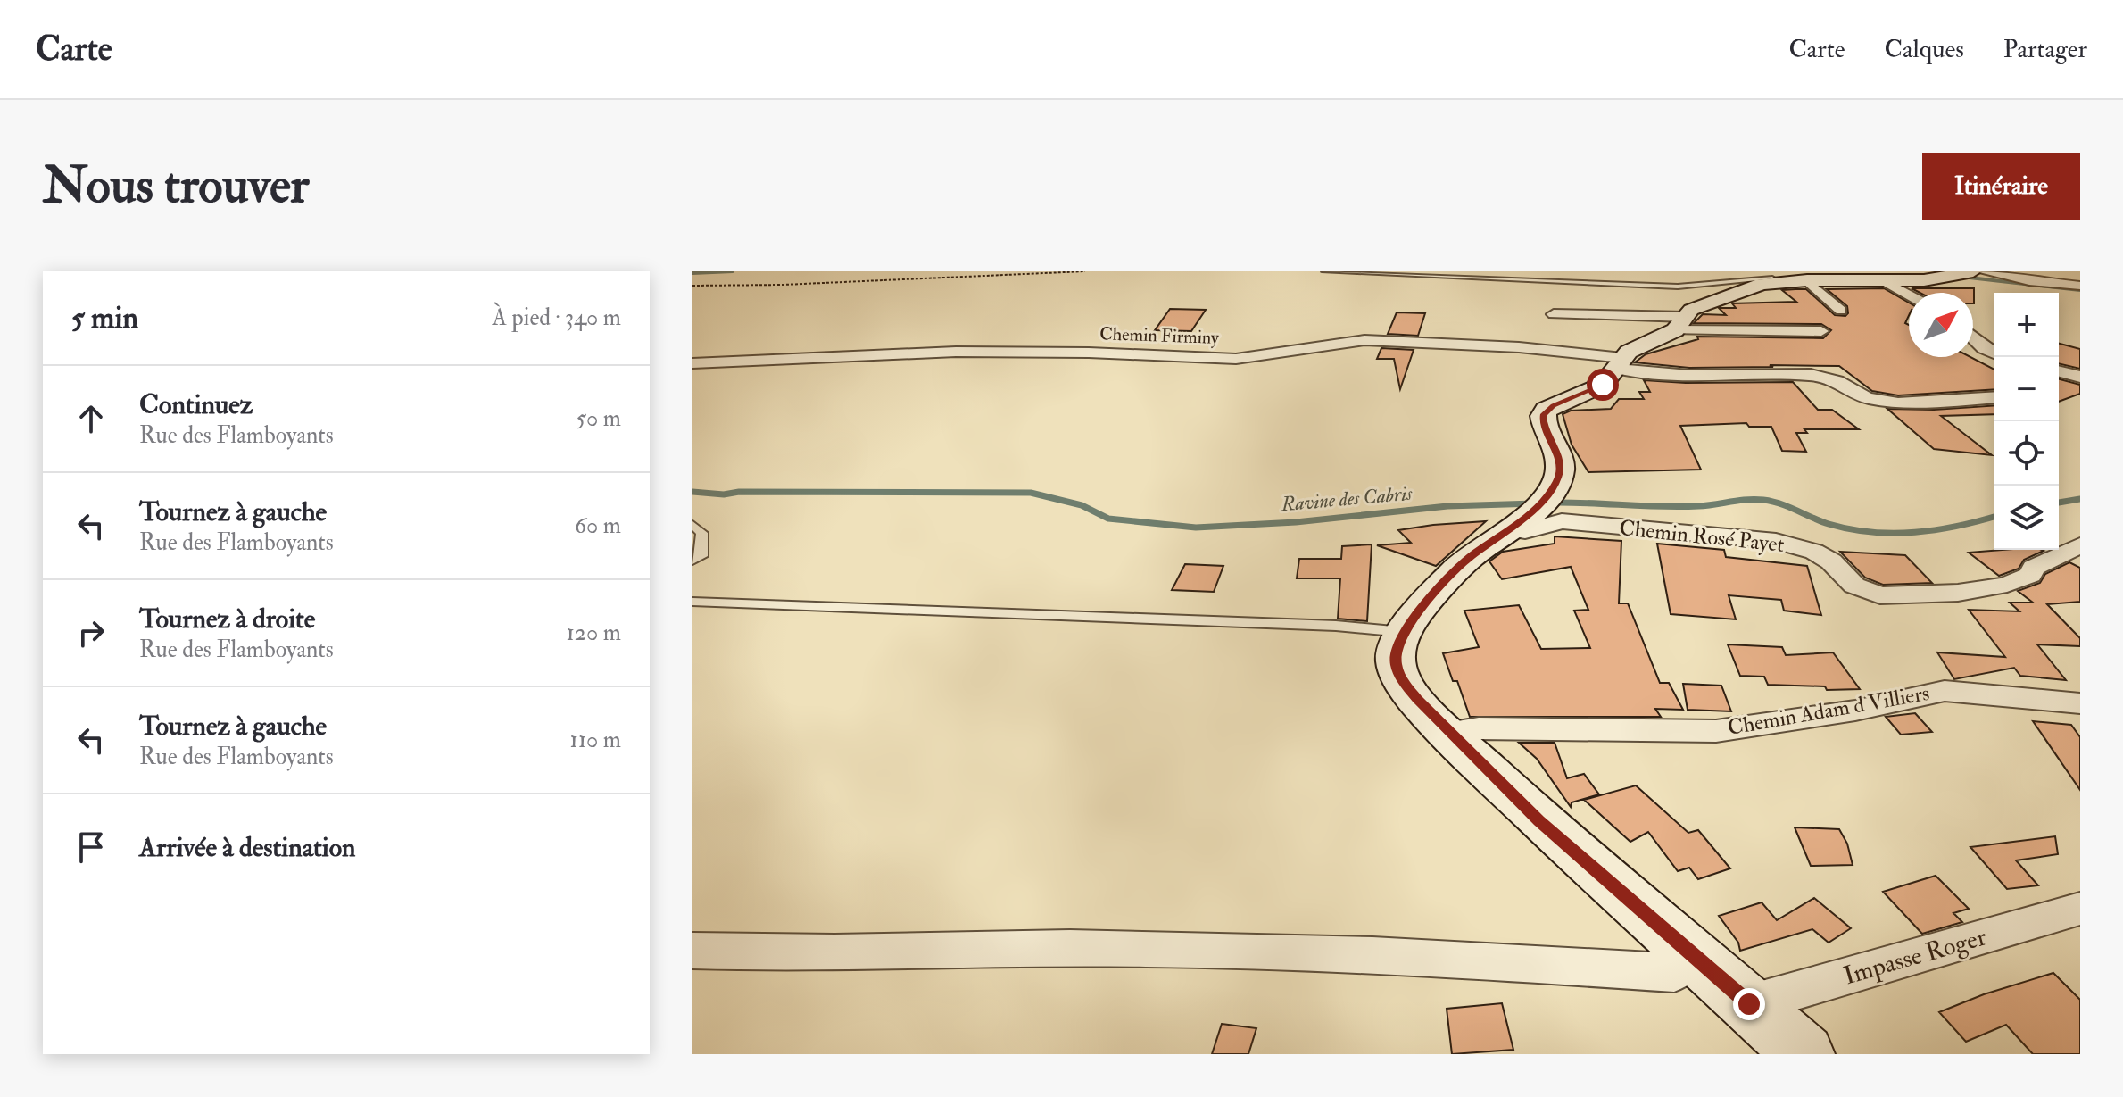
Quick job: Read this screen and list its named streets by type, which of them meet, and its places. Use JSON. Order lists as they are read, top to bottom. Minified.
{"streets":{"street":["Chemin Firminy","Chemin Rosé Payet","Chemin Adam d Villiers","Impasse Roger"]},"water":["Ravine des Cabris"],"north":"top right","page":{"header":"Carte","nav":["Carte","Calques","Partager"],"buttons":"Itinéraire","title":"Nous trouver","heading":["5 min","À pied · 340 m"],"map_buttons":["+","−"],"list":[["Continuez","Rue des Flamboyants","50 m"],["Tournez à gauche","Rue des Flamboyants","60 m"],["Tournez à droite","Rue des Flamboyants","120 m"],["Tournez à gauche","Rue des Flamboyants","110 m"],"Arrivée à destination"]}}
